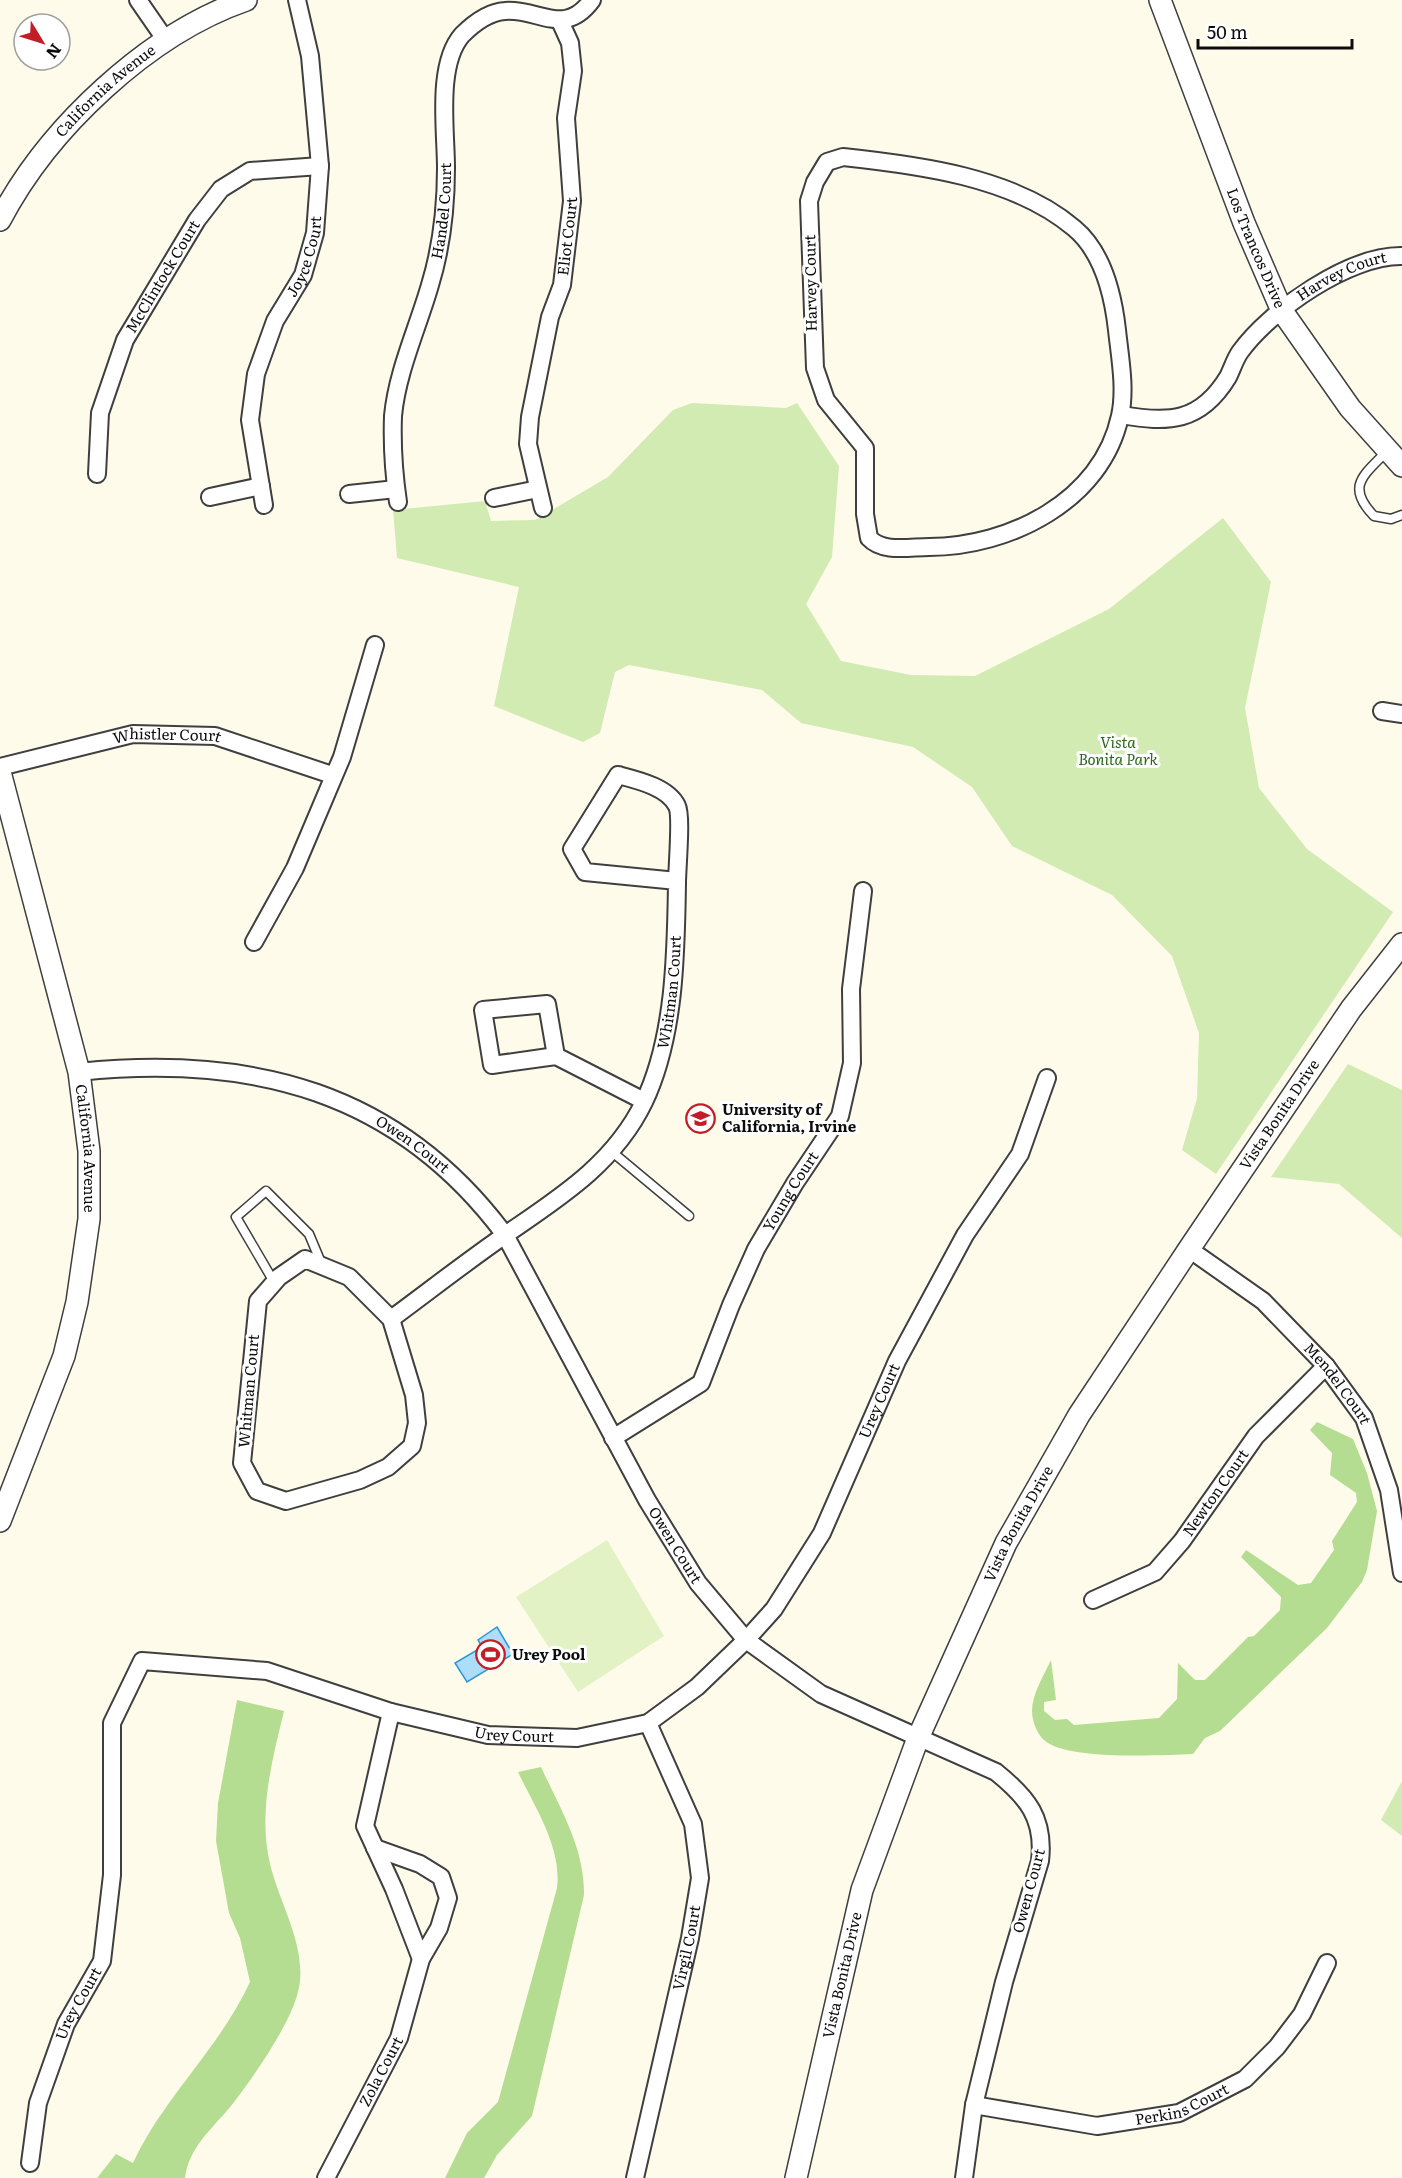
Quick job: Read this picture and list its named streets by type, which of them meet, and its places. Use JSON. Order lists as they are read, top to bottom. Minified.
{"streets":{"street":["California Avenue","Handel Court","Eliot Court","Los Trancos Drive","Joyce Court","McClintock Court","Harvey Court","Whistler Court","Whitman Court","Vista Bonita Drive","Owen Court","Young Court","Mendel Court","Urey Court","Newton Court","Virgil Court","Zola Court","Perkins Court"]},"crossings":[["California Avenue","Owen Court"],["Handel Court","Eliot Court"],["Los Trancos Drive","Harvey Court"],["Joyce Court","McClintock Court"],["Whitman Court","Owen Court"],["Vista Bonita Drive","Owen Court"],["Vista Bonita Drive","Mendel Court"],["Owen Court","Young Court"],["Owen Court","Urey Court"],["Owen Court","Perkins Court"],["Mendel Court","Newton Court"],["Urey Court","Virgil Court"]],"parks":["Vista Bonita Park"],"places":{"school or university":["University of California, Irvine"],"sports":["Urey Pool"]},"scale_bar":"50 m","north":"bottom right"}
